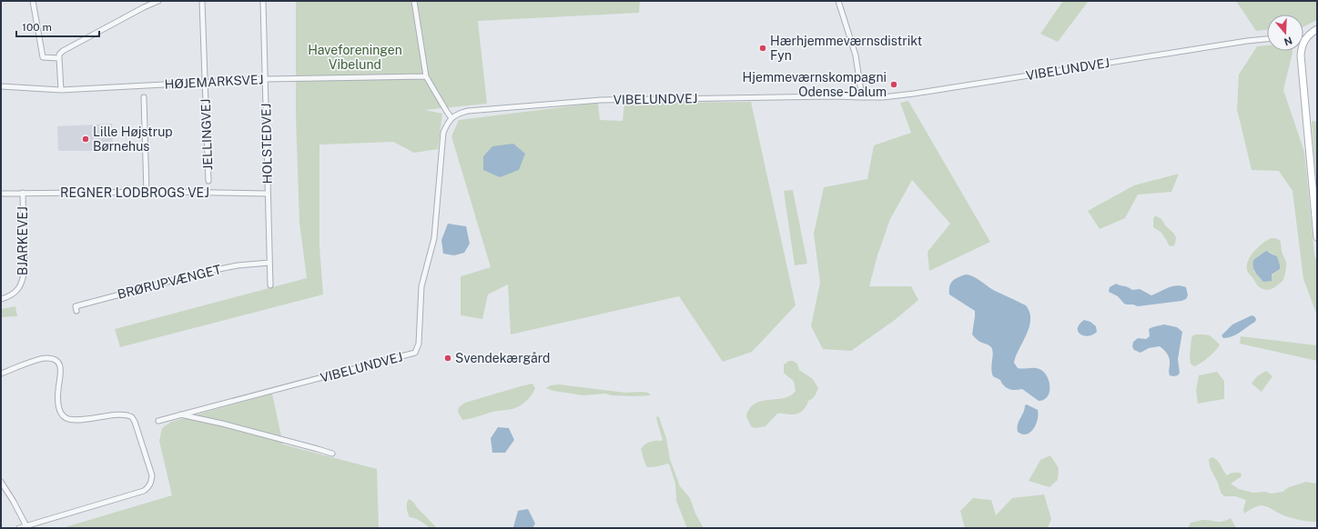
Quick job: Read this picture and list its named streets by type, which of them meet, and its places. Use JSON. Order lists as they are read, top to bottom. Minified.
{"streets":{"street":["VIBELUNDVEJ","HØJEMARKSVEJ","JELLINGVEJ","HOLSTEDVEJ","REGNER LODBROGS VEJ","BJARKEVEJ","BRØRUPVÆNGET"]},"crossings":[["HØJEMARKSVEJ","JELLINGVEJ"],["HØJEMARKSVEJ","HOLSTEDVEJ"],["HOLSTEDVEJ","REGNER LODBROGS VEJ"],["HOLSTEDVEJ","BRØRUPVÆNGET"],["REGNER LODBROGS VEJ","BJARKEVEJ"]],"parks":["Haveforeningen Vibelund"],"places":["Hærhjemmeværnsdistrikt Fyn","Hjemmeværnskompagni Odense-Dalum","Lille Højstrup Børnehus","Svendekærgård"],"scale_bar":"100 m","north":"bottom"}
